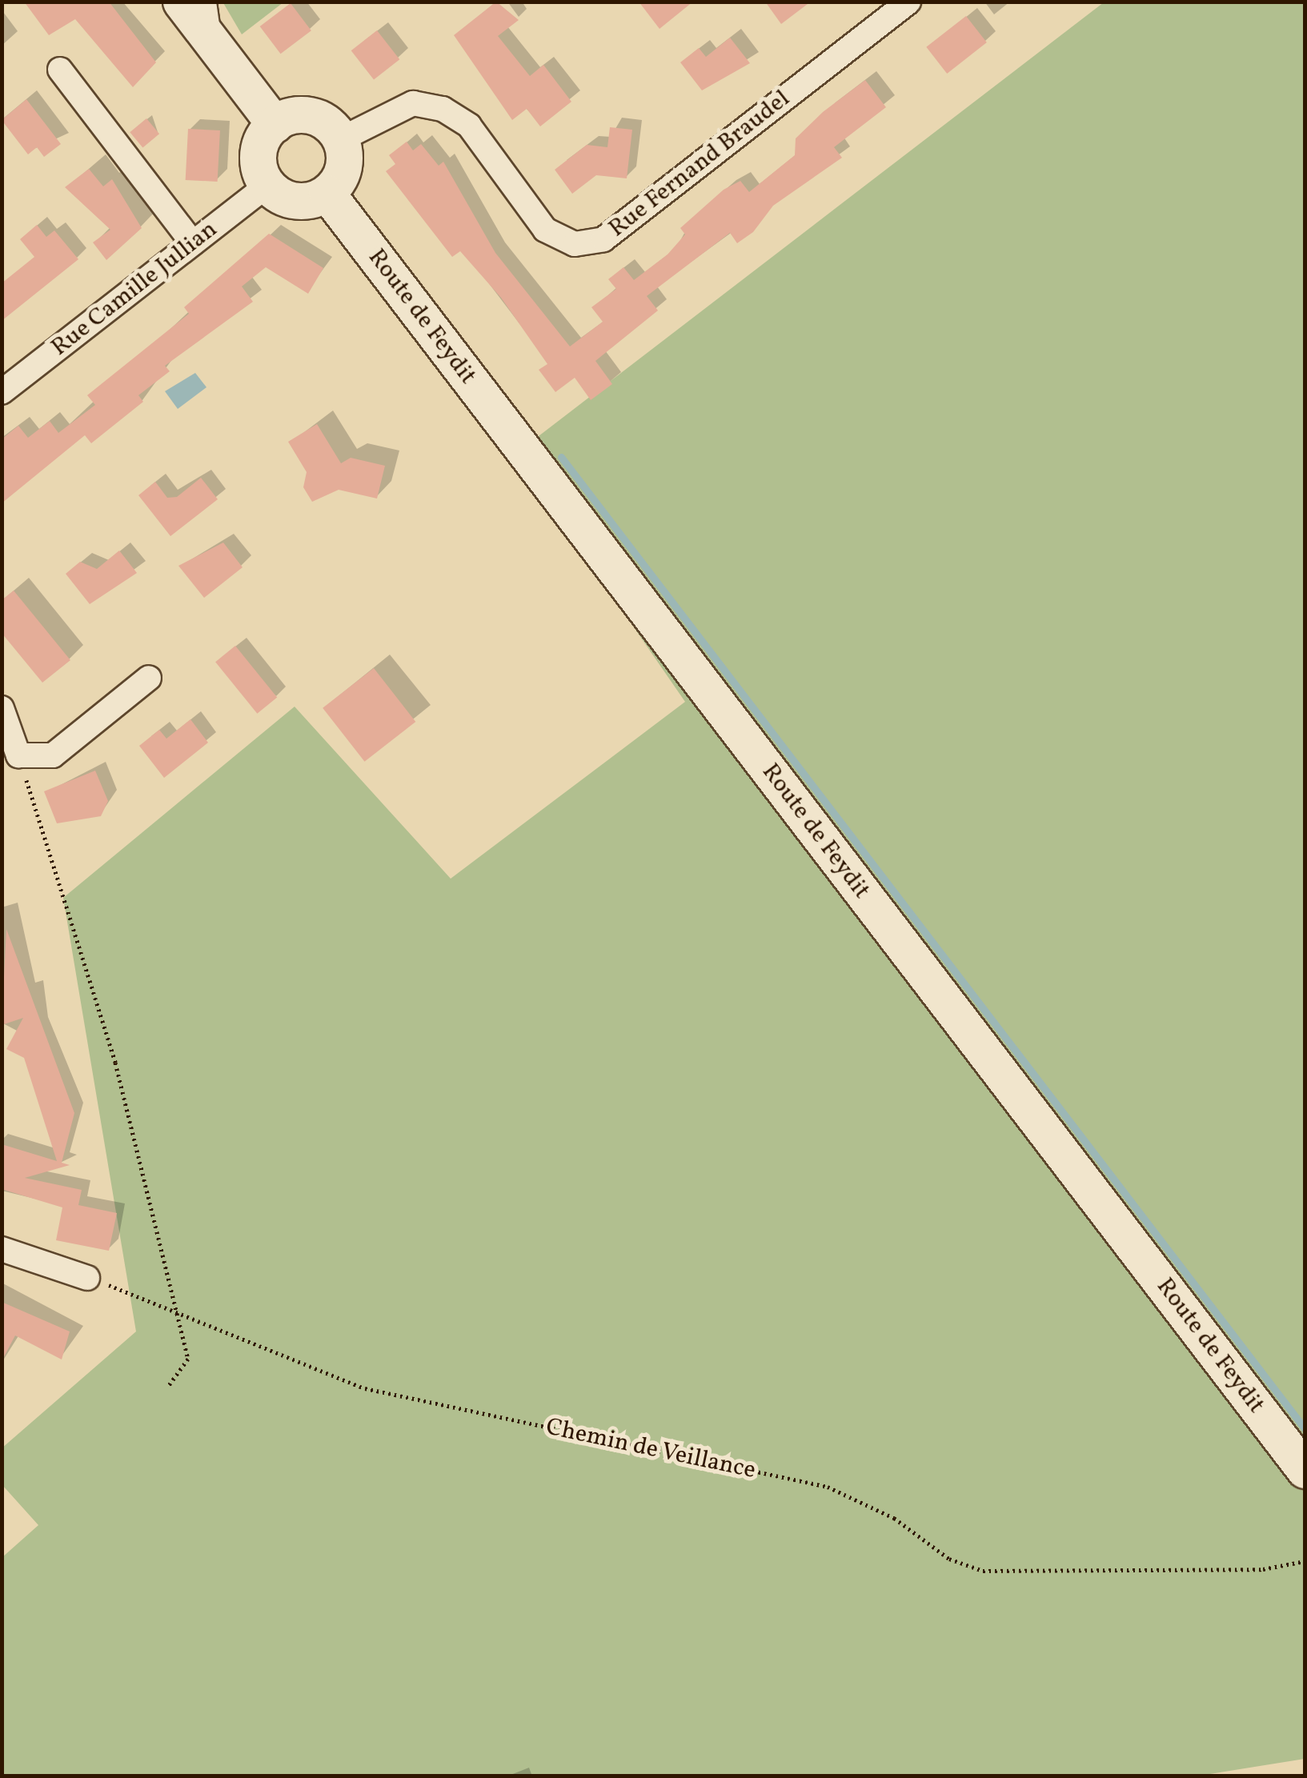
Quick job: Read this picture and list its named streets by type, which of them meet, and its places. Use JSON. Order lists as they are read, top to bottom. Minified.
{"streets":{"street":["Rue Fernand Braudel","Rue Camille Jullian","Route de Feydit"],"path":["Chemin de Veillance"]},"crossings":[["Rue Fernand Braudel","Rue Camille Jullian"],["Rue Fernand Braudel","Route de Feydit"],["Rue Camille Jullian","Route de Feydit"]]}
